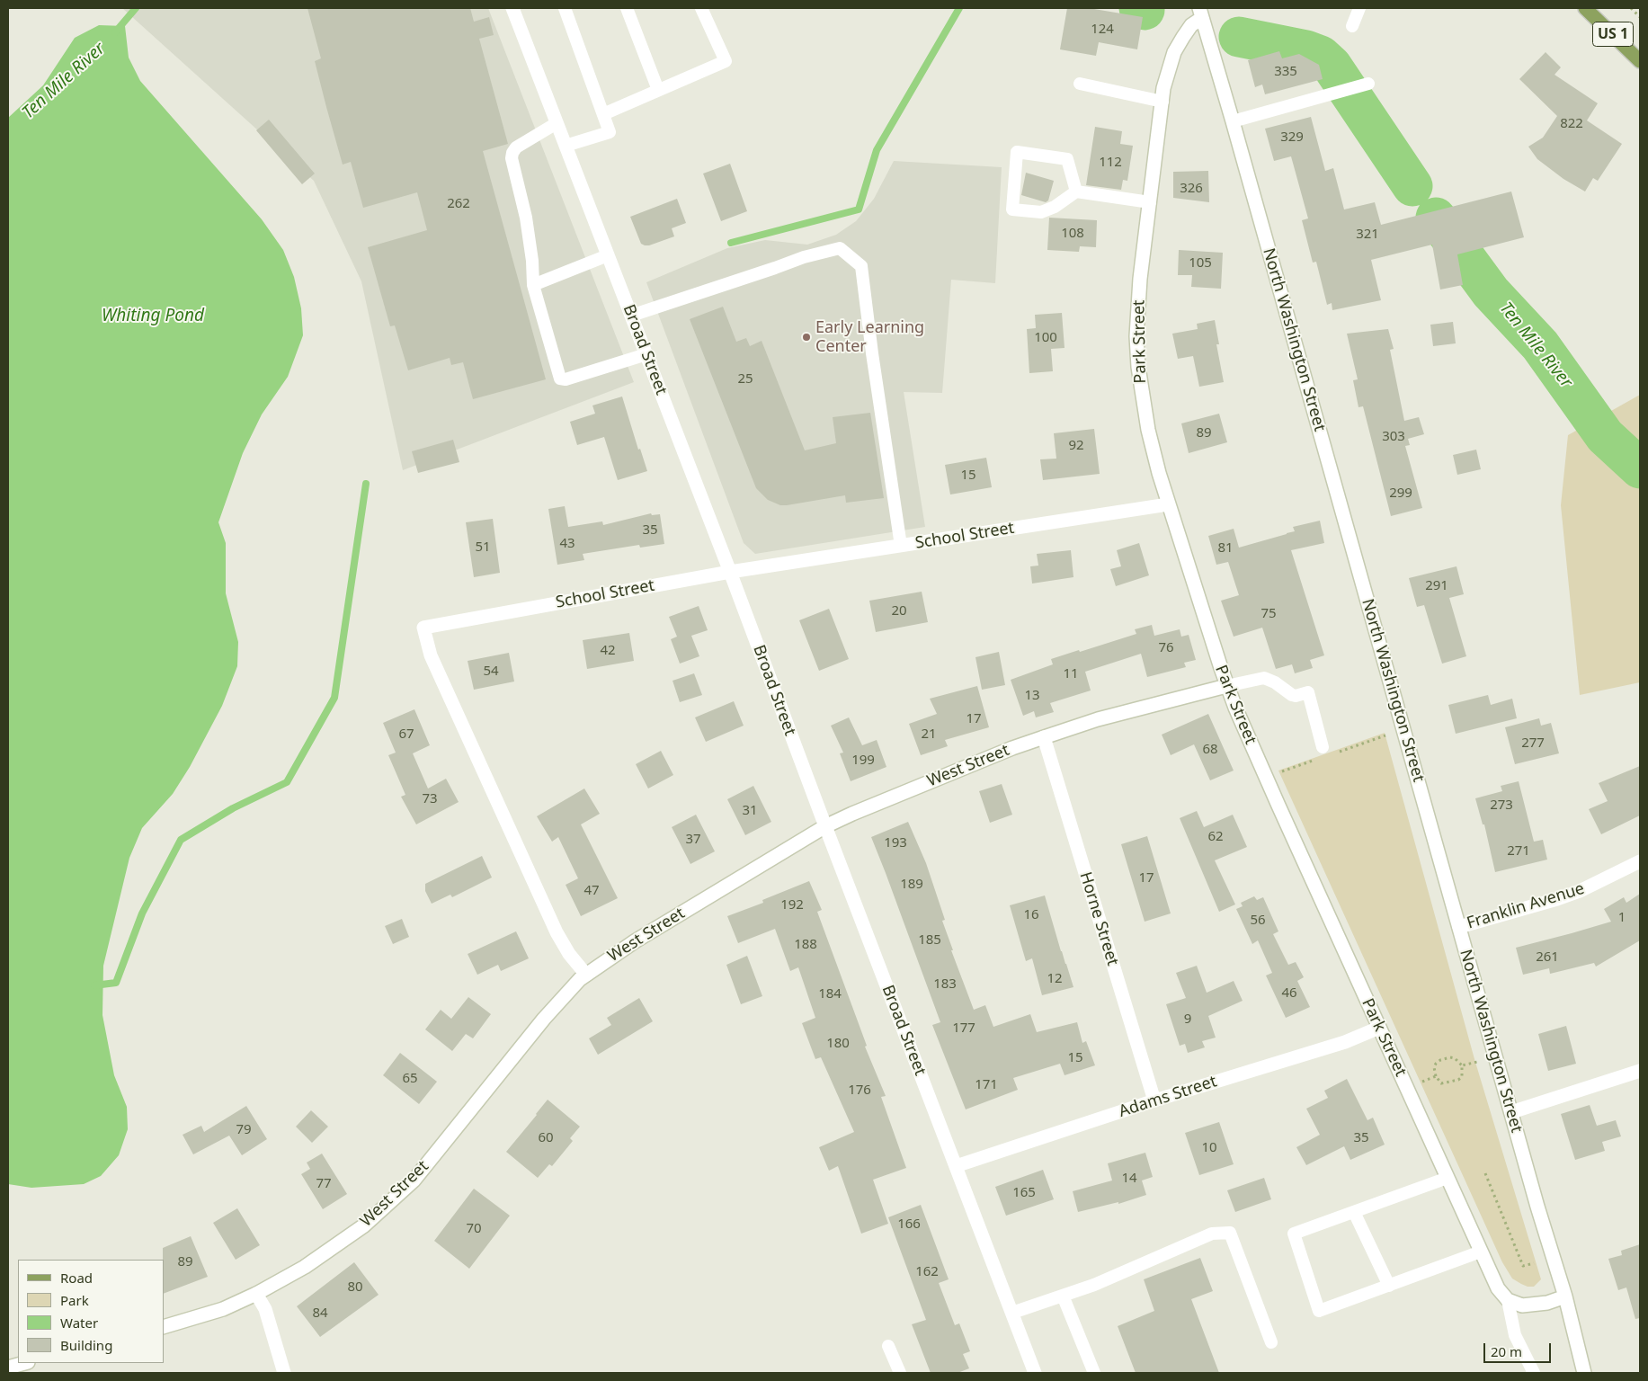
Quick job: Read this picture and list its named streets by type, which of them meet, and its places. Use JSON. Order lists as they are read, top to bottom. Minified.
{"streets":{"main road":["US 1"],"street":["North Washington Street","Park Street","Broad Street","School Street","West Street","Franklin Avenue","Horne Street","Adams Street"]},"crossings":[["North Washington Street","Park Street"],["North Washington Street","Franklin Avenue"],["Park Street","School Street"],["Park Street","West Street"],["Park Street","Adams Street"],["Broad Street","School Street"],["Broad Street","West Street"],["Broad Street","Adams Street"],["School Street","West Street"],["West Street","Horne Street"],["Horne Street","Adams Street"]],"water":["Ten Mile River","Whiting Pond"],"places":["Early Learning Center"],"house_numbers":["124","335","822","329","112","326","262","108","321","105","100","25","89","303","92","15","299","35","43","51","81","291","20","75","76","42","54","11","13","17","67","21","277","68","199","73","273","31","62","37","193","271","17","189","47","192","16","1","56","185","188","261","12","183","46","184","9","177","180","15","65","171","176","79","60","35","10","14","77","165","166","70","89","162","80","84"],"legend":["Road","Park","Water","Building"],"scale_bar":"20 m"}
